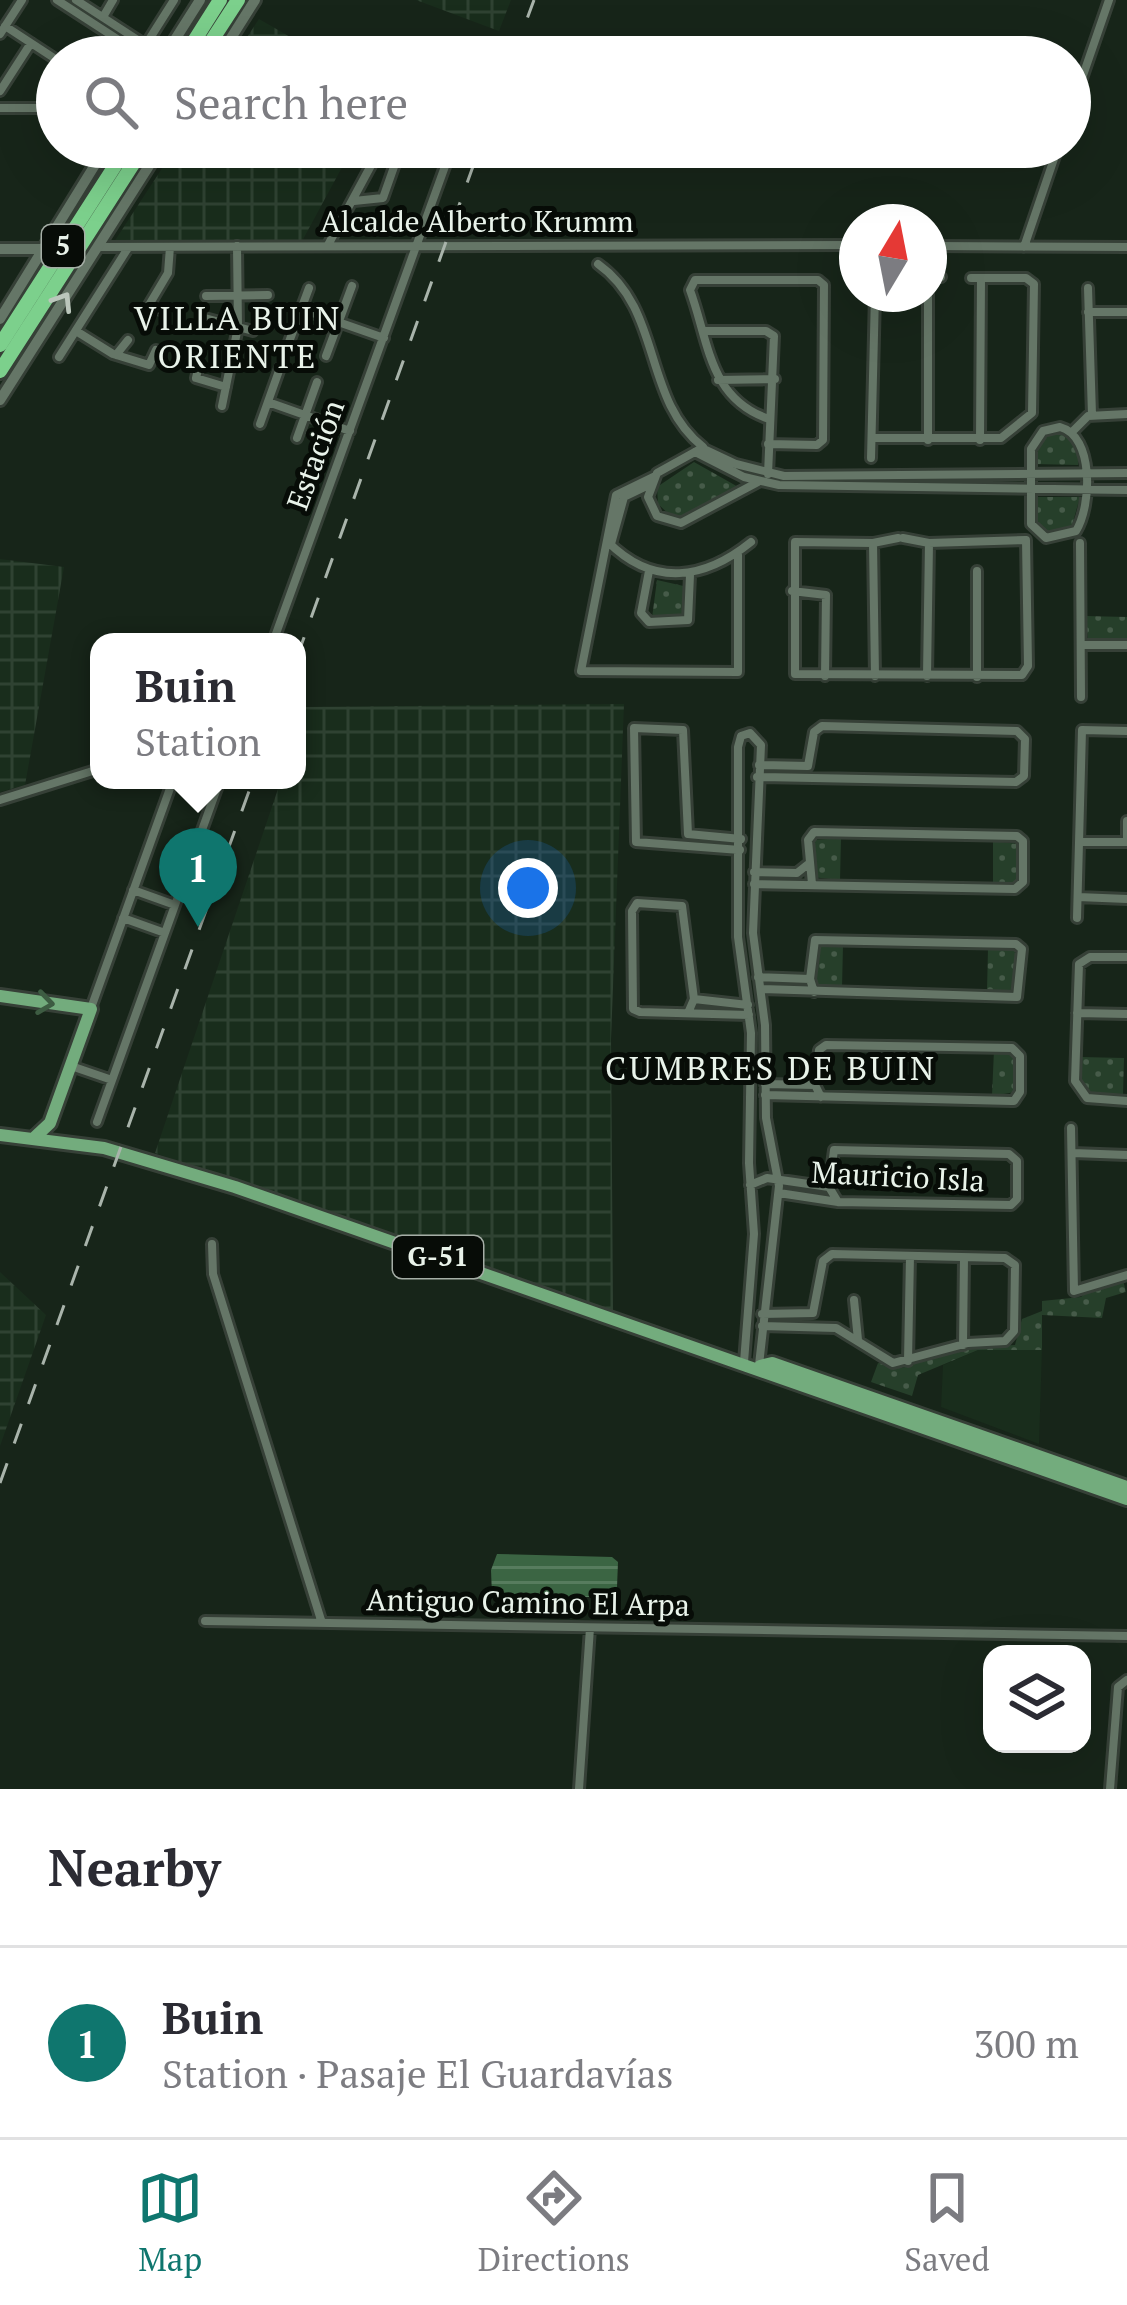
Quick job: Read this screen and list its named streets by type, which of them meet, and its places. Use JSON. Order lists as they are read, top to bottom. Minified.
{"streets":{"highway":["5"],"main road":["G-51"],"street":["Alcalde Alberto Krumm","Estación","Mauricio Isla","Antiguo Camino El Arpa"]},"crossings":[["Alcalde Alberto Krumm","Estación"]],"districts":["VILLA BUIN ORIENTE","CUMBRES DE BUIN"],"north":"top","page":{"search":"Search here","popup":["Buin","Station"],"pins":"1","heading":"Nearby","list":[{"mark":"1","name":"Buin","note":"Station · Pasaje El Guardavías","value":"300 m"}],"nav":["Map","Directions","Saved"]}}
